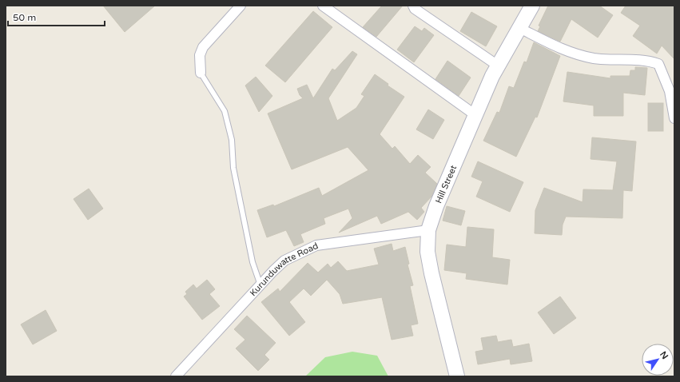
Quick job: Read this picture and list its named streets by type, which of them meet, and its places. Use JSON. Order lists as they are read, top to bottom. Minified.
{"streets":{"main road":["Hill Street"],"street":["Kurunduwatte Road"]},"crossings":[["Hill Street","Kurunduwatte Road"]],"scale_bar":"50 m","north":"top right"}
